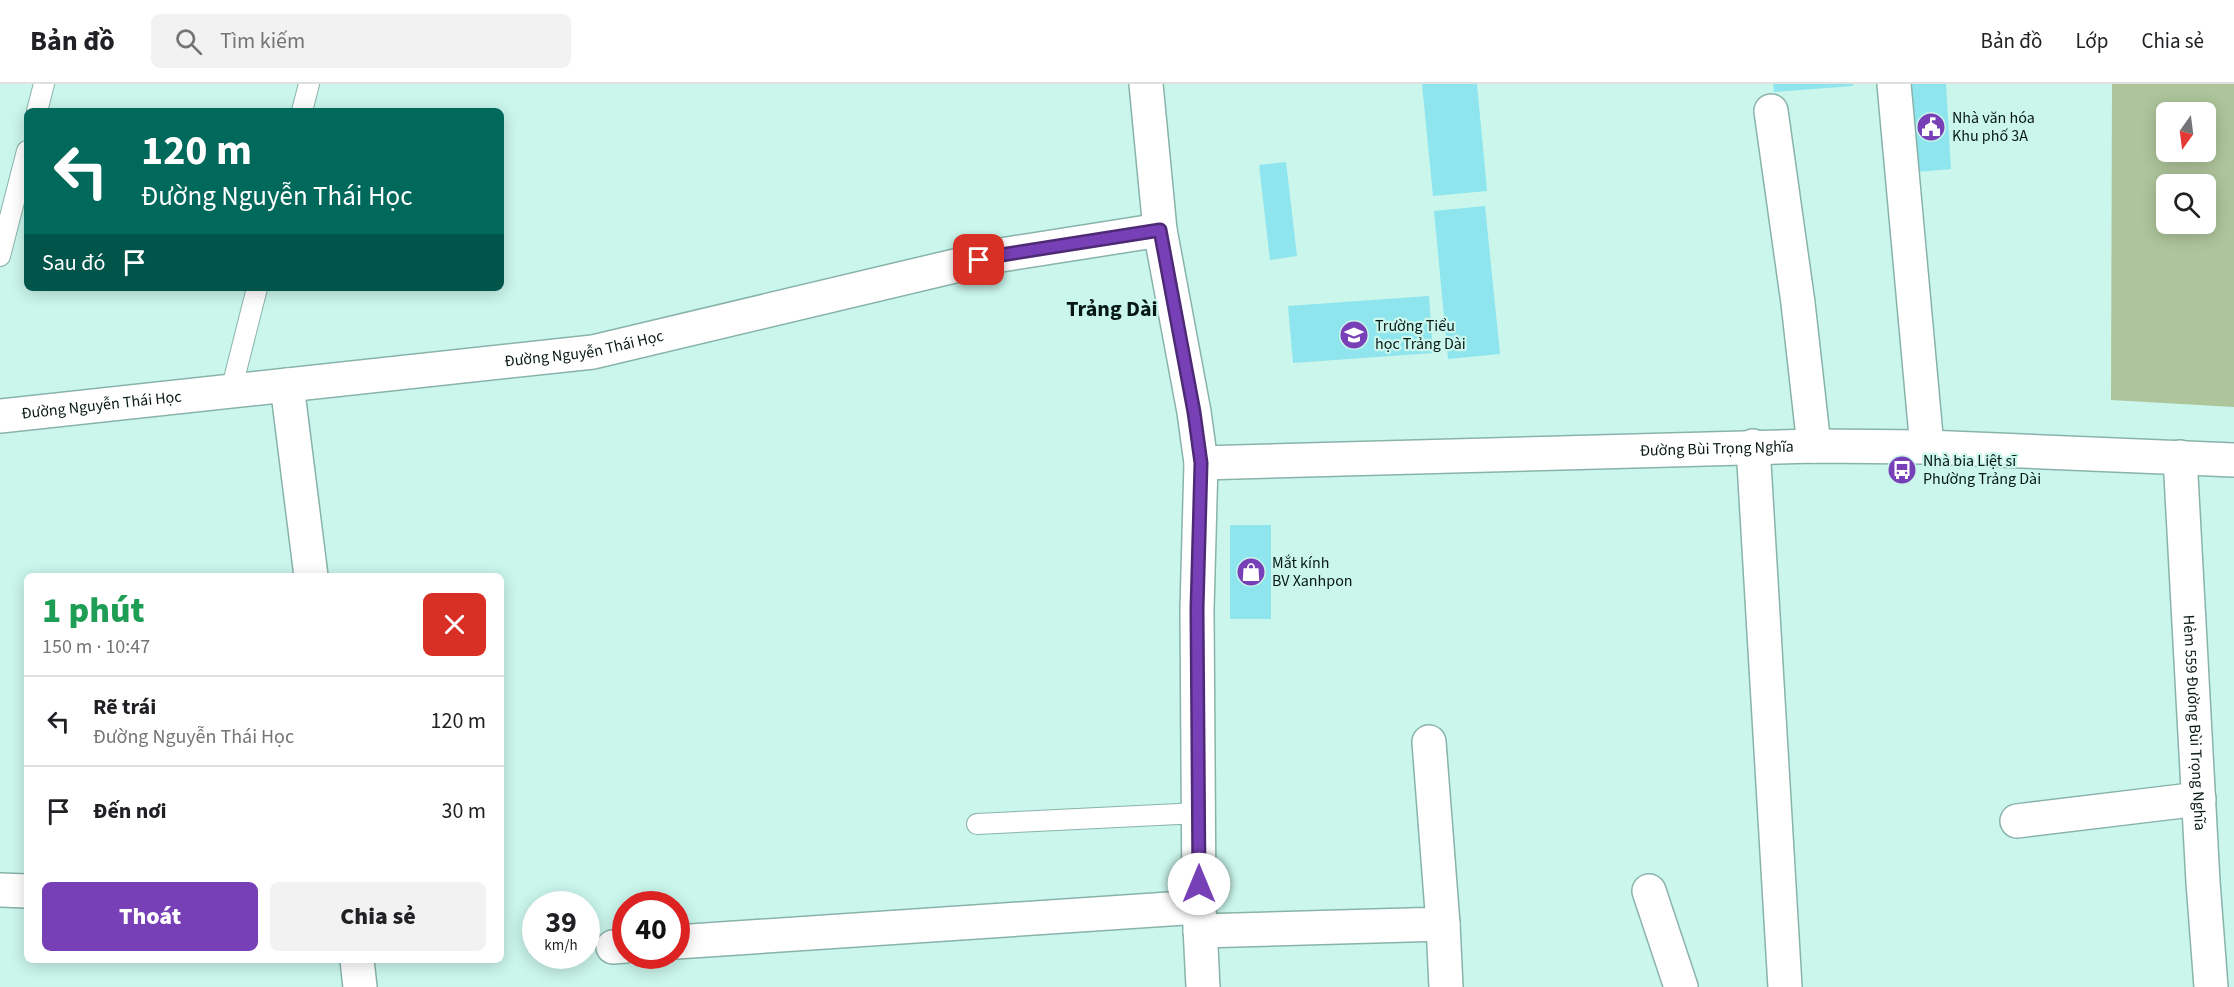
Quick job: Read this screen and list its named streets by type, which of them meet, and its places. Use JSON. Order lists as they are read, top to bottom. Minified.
{"streets":{"street":["Đường Nguyễn Thái Học","Đường Bùi Trọng Nghĩa","Hẻm 559 Đường Bùi Trọng Nghĩa"]},"crossings":[["Đường Bùi Trọng Nghĩa","Hẻm 559 Đường Bùi Trọng Nghĩa"]],"districts":["Trảng Dài"],"places":{"public building":["Nhà văn hóa Khu phố 3A"],"school or university":["Trường Tiểu học Trảng Dài"],"bus stop":["Nhà bia Liệt sĩ Phường Trảng Dài"],"shop":["Mắt kính BV Xanhpon"]},"north":"bottom","page":{"header":"Bản đồ","search":"Tìm kiếm","nav":["Bản đồ","Lớp","Chia sẻ"],"turn":["120 m","Đường Nguyễn Thái Học"],"then":"Sau đó","heading":["1 phút","150 m · 10:47"],"list":[{"name":"Rẽ trái","note":"Đường Nguyễn Thái Học","value":"120 m"},{"name":"Đến nơi","value":"30 m"}],"buttons":["Thoát","Chia sẻ"],"speed":"39 km/h","limit":"40"}}
